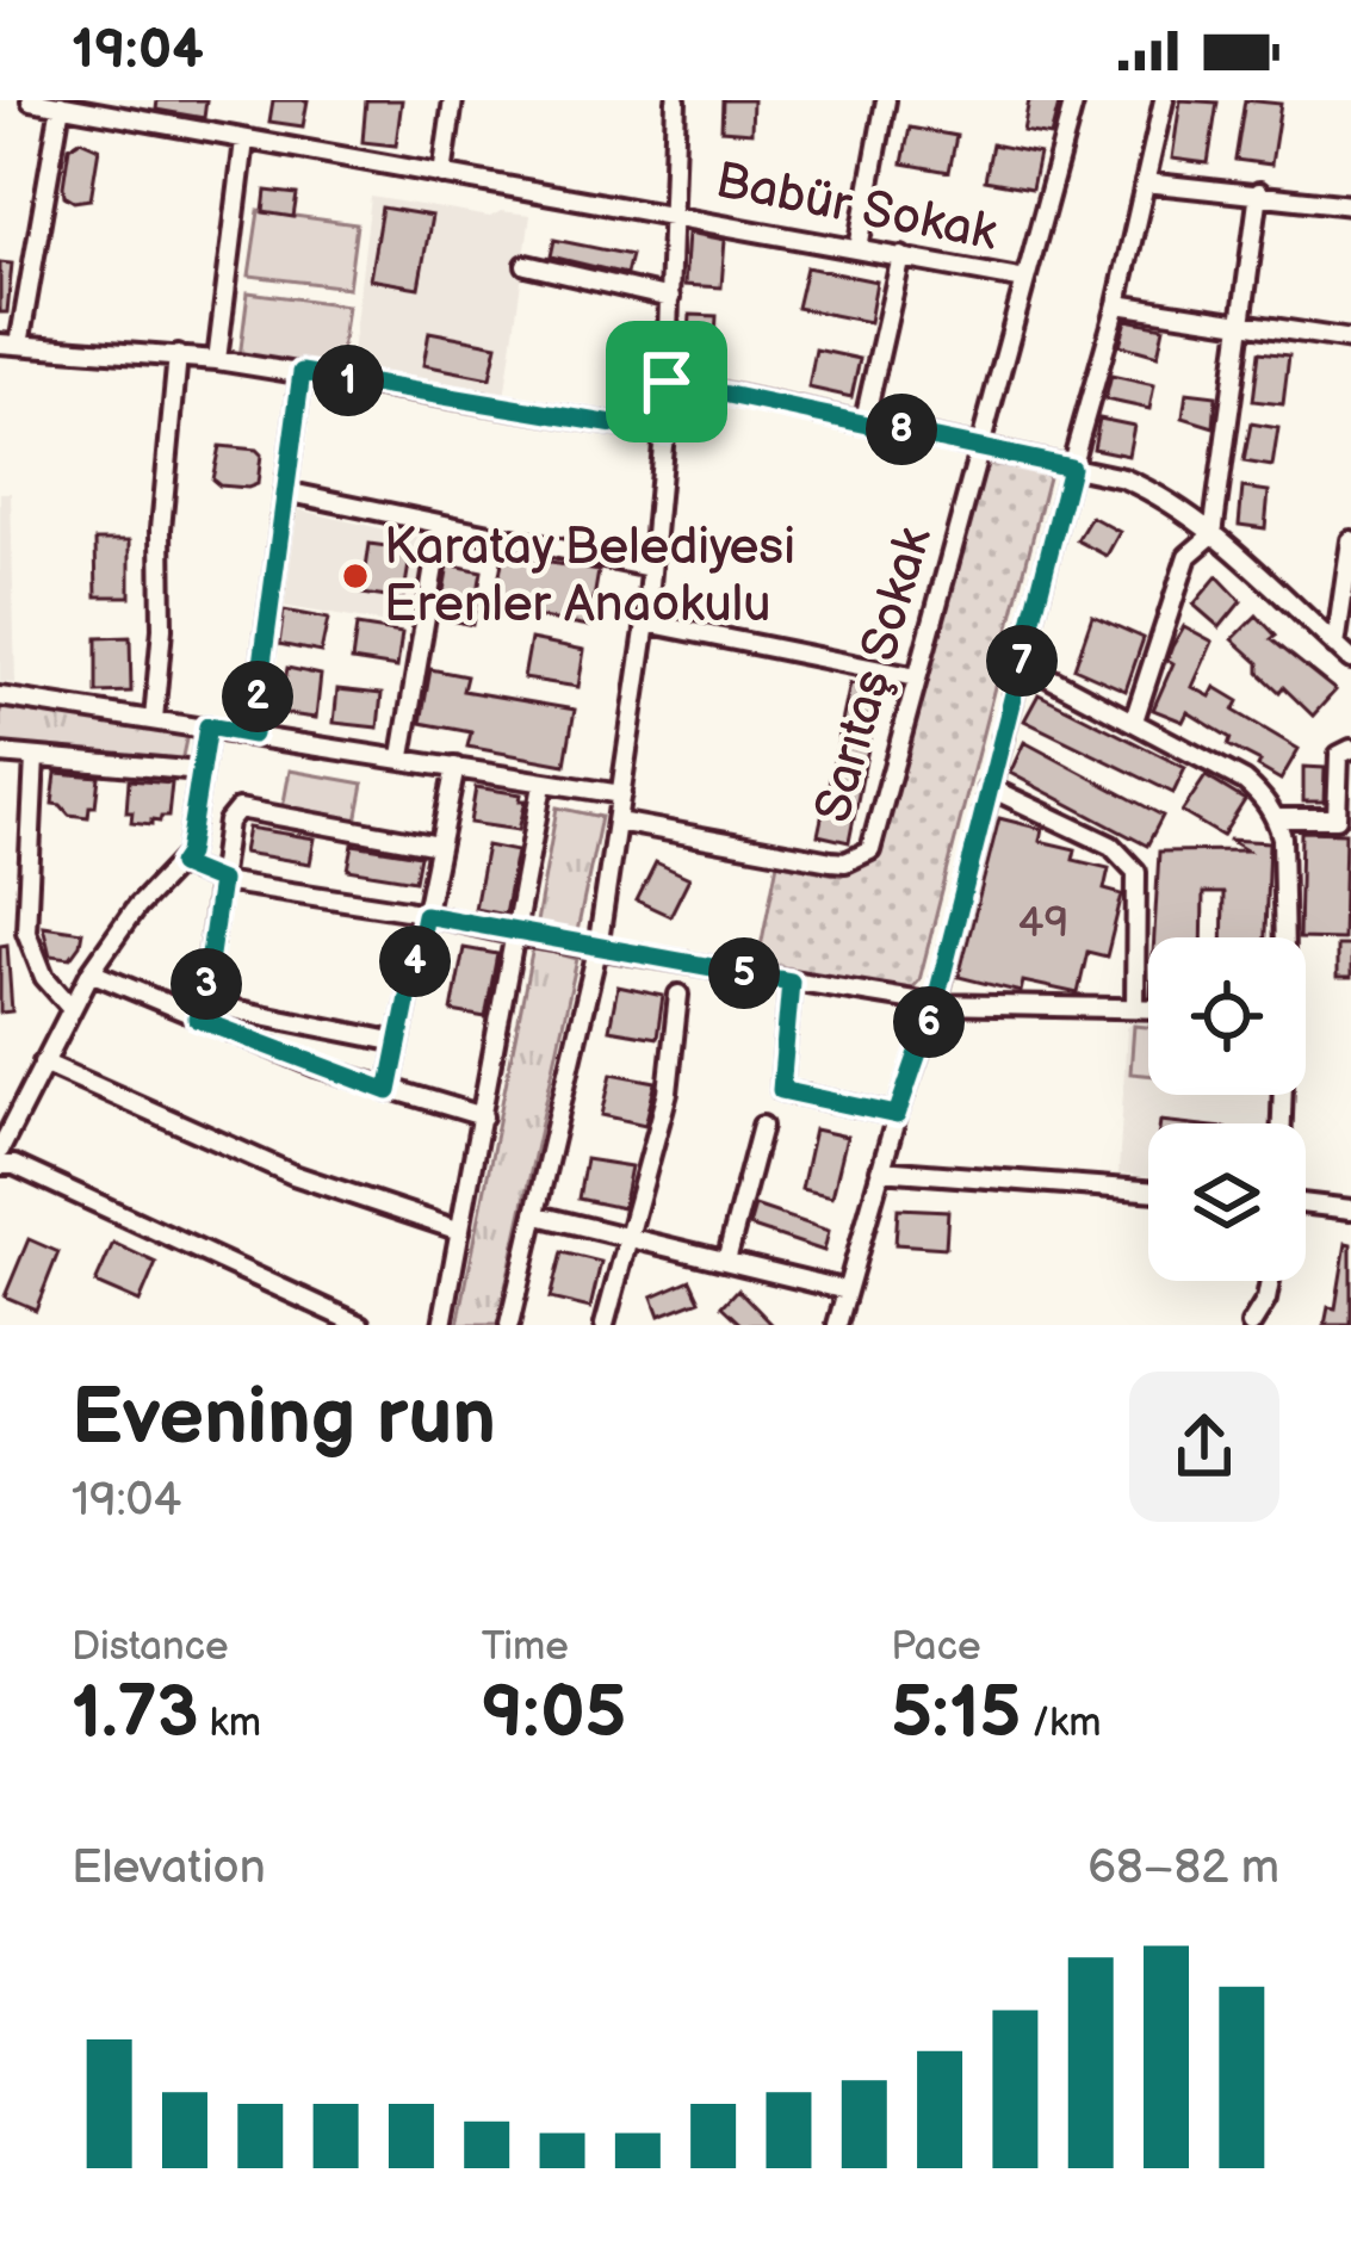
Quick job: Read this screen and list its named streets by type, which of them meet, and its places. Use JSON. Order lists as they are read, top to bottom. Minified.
{"streets":{"street":["Babür Sokak","Sarıtaş Sokak"]},"crossings":[["Babür Sokak","Sarıtaş Sokak"]],"places":["Karatay Belediyesi Erenler Anaokulu"],"house_numbers":["49"],"page":{"status":"19:04","pins":["1","8","7","2","4","5","3","6"],"heading":["Evening run","19:04"],"stats":[["Distance","1.73 km"],["Time","9:05"],["Pace","5:15 /km"]],"chart":["Elevation","68–82 m"]}}
